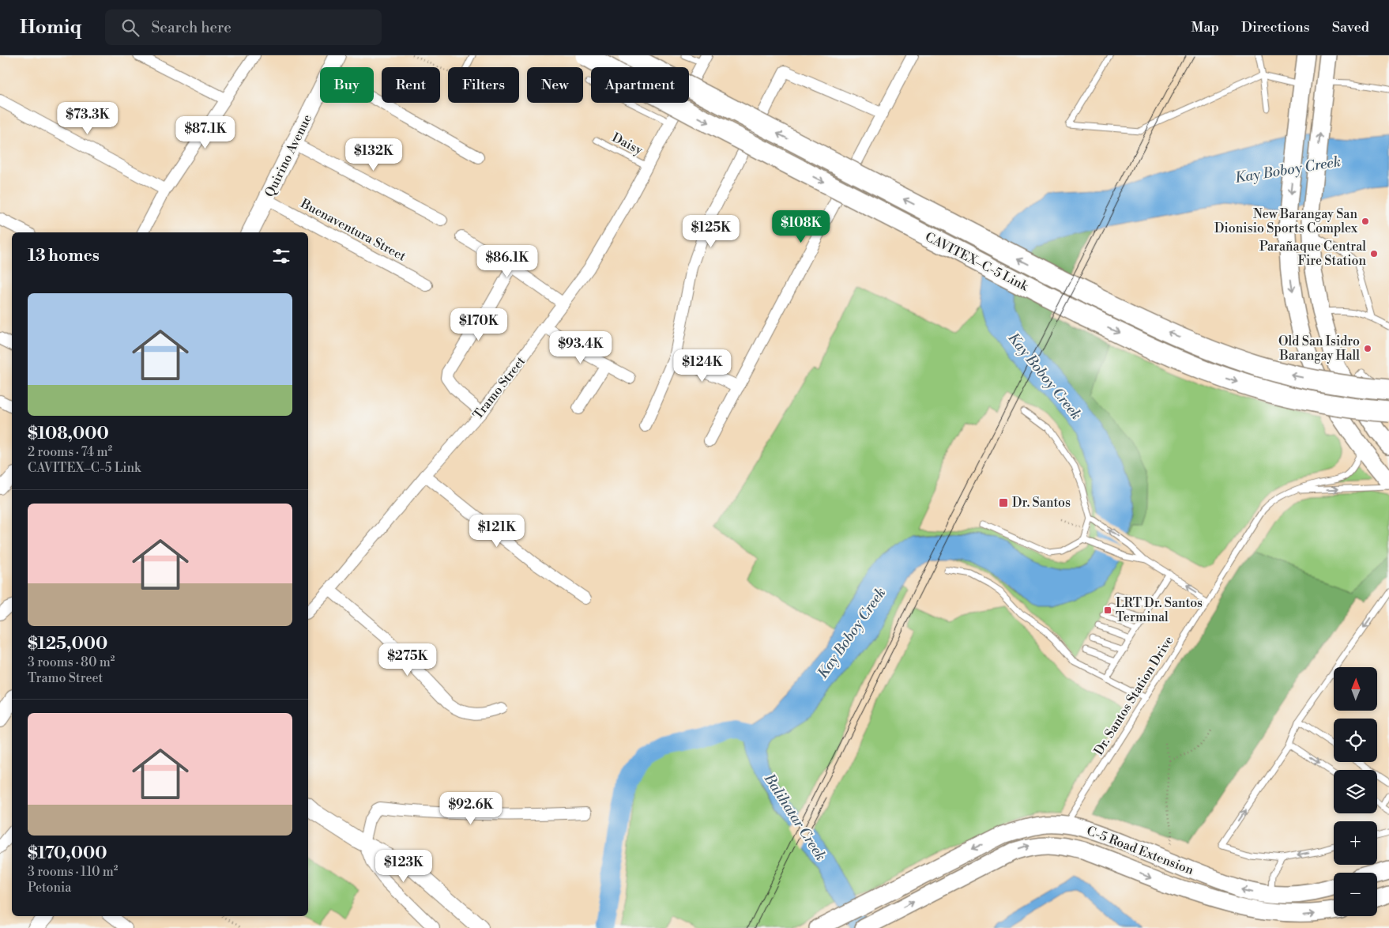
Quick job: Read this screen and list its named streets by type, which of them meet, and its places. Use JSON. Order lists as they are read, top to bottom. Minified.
{"streets":{"highway":["CAVITEX–C-5 Link"],"main road":["C-5 Road Extension"],"street":["Quirino Avenue","Buenaventura Street","Tramo Street"],"lane":["Daisy","Dr. Santos Station Drive"]},"crossings":[["Daisy","Tramo Street"],["Quirino Avenue","Buenaventura Street"],["Dr. Santos Station Drive","C-5 Road Extension"]],"water":["Kay Boboy Creek","Balihatar Creek"],"places":{"other":["New Barangay San Dionisio Sports Complex","Parañaque Central Fire Station","Old San Isidro Barangay Hall"],"transit":["Dr. Santos","LRT Dr. Santos Terminal"]},"north":"top","page":{"header":"Homiq","search":"Search here","nav":["Map","Directions","Saved"],"chip":["Buy","Rent","Filters","New","Apartment"],"price":["$73.3K","$87.1K","$132K","$108K","$125K","$86.1K","$170K","$93.4K","$124K","$121K","$275K","$92.6K","$123K"],"heading":"13 homes","list":[{"name":"$108,000","note":"2 rooms · 74 m² · CAVITEX–C-5 Link"},{"name":"$125,000","note":"3 rooms · 80 m² · Tramo Street"},{"name":"$170,000","note":"3 rooms · 110 m² · Petonia"}],"map_buttons":["+","−"]}}
